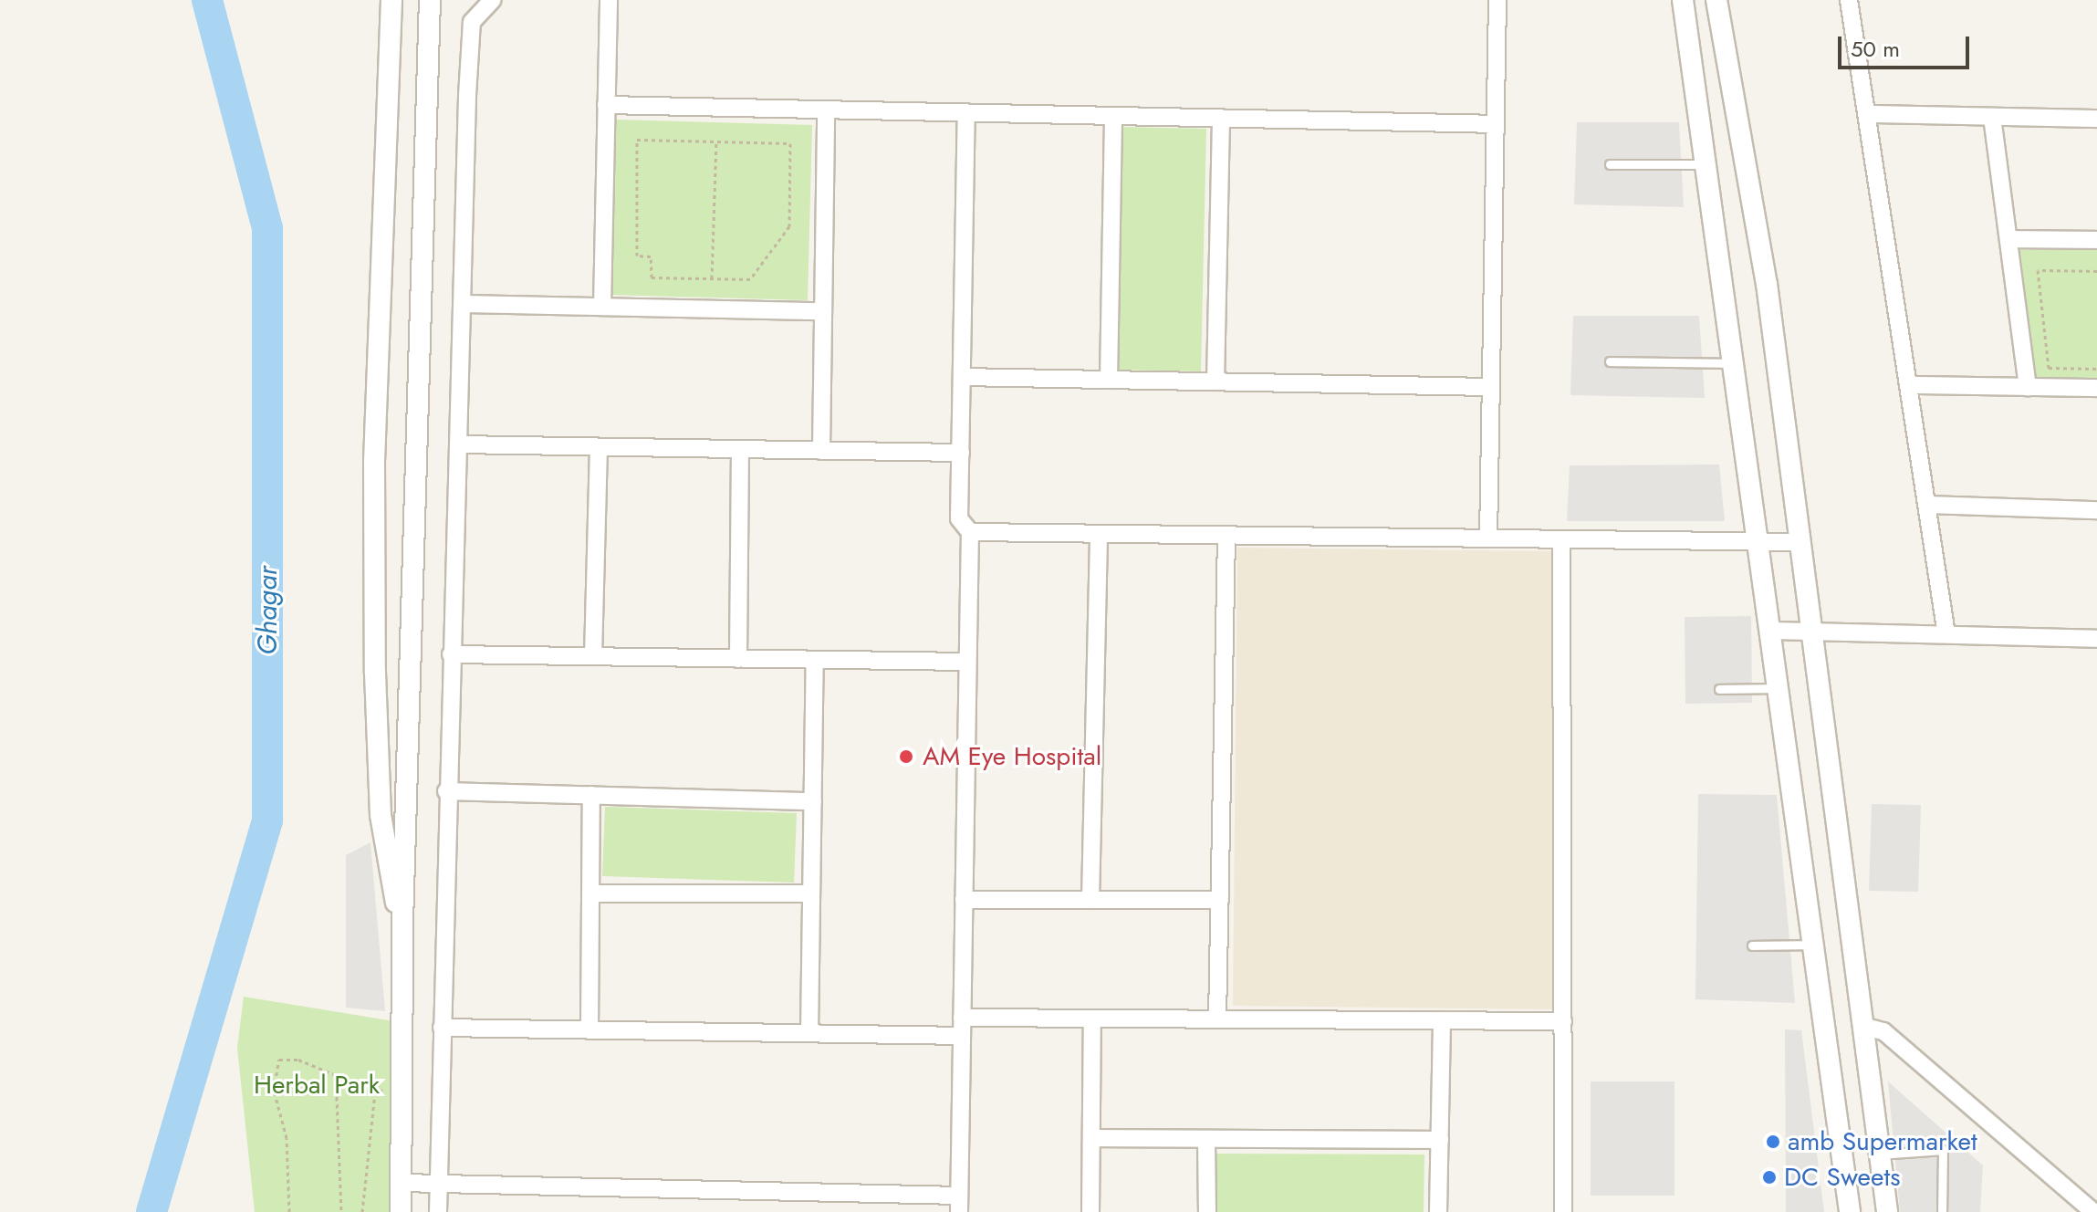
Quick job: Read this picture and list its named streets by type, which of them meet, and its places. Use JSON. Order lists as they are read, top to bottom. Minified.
{"water":["Ghagar"],"parks":["Herbal Park"],"places":["AM Eye Hospital","amb Supermarket","DC Sweets"],"scale_bar":"50 m"}
